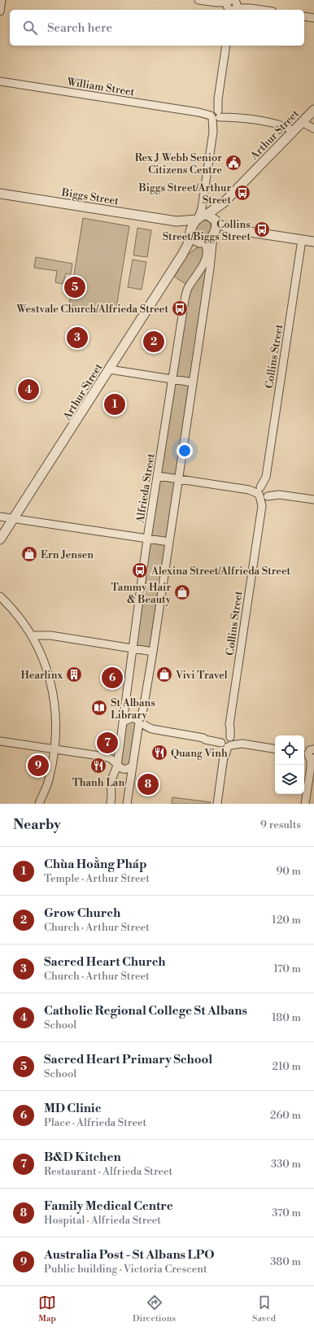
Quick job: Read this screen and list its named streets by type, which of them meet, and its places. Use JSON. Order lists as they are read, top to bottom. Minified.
{"streets":{"street":["William Street","Arthur Street","Biggs Street","Collins Street","Alfrieda Street"]},"crossings":[["William Street","Arthur Street"],["Arthur Street","Biggs Street"],["Arthur Street","Alfrieda Street"],["Biggs Street","Alfrieda Street"]],"places":{"public building":["Rex J Webb Senior Citizens Centre"],"bus stop":["Biggs Street/Arthur Street","Collins Street/Biggs Street","Westvale Church/Alfrieda Street","Alexina Street/Alfrieda Street"],"shop":["Ern Jensen","Tammy Hair & Beauty","Vivi Travel"],"building":["Hearlinx"],"library":["St Albans Library"],"restaurant":["Quang Vinh","Thanh Lan"]},"page":{"search":"Search here","pins":["5","3","2","4","1","6","7","9","8"],"heading":["Nearby","9 results"],"list":[{"mark":"1","name":"Chùa Hoằng Pháp","note":"Temple · Arthur Street","value":"90 m"},{"mark":"2","name":"Grow Church","note":"Church · Arthur Street","value":"120 m"},{"mark":"3","name":"Sacred Heart Church","note":"Church · Arthur Street","value":"170 m"},{"mark":"4","name":"Catholic Regional College St Albans","note":"School","value":"180 m"},{"mark":"5","name":"Sacred Heart Primary School","note":"School","value":"210 m"},{"mark":"6","name":"MD Clinic","note":"Place · Alfrieda Street","value":"260 m"},{"mark":"7","name":"B&D Kitchen","note":"Restaurant · Alfrieda Street","value":"330 m"},{"mark":"8","name":"Family Medical Centre","note":"Hospital · Alfrieda Street","value":"370 m"},{"mark":"9","name":"Australia Post - St Albans LPO","note":"Public building · Victoria Crescent","value":"380 m"}],"nav":["Map","Directions","Saved"]}}
